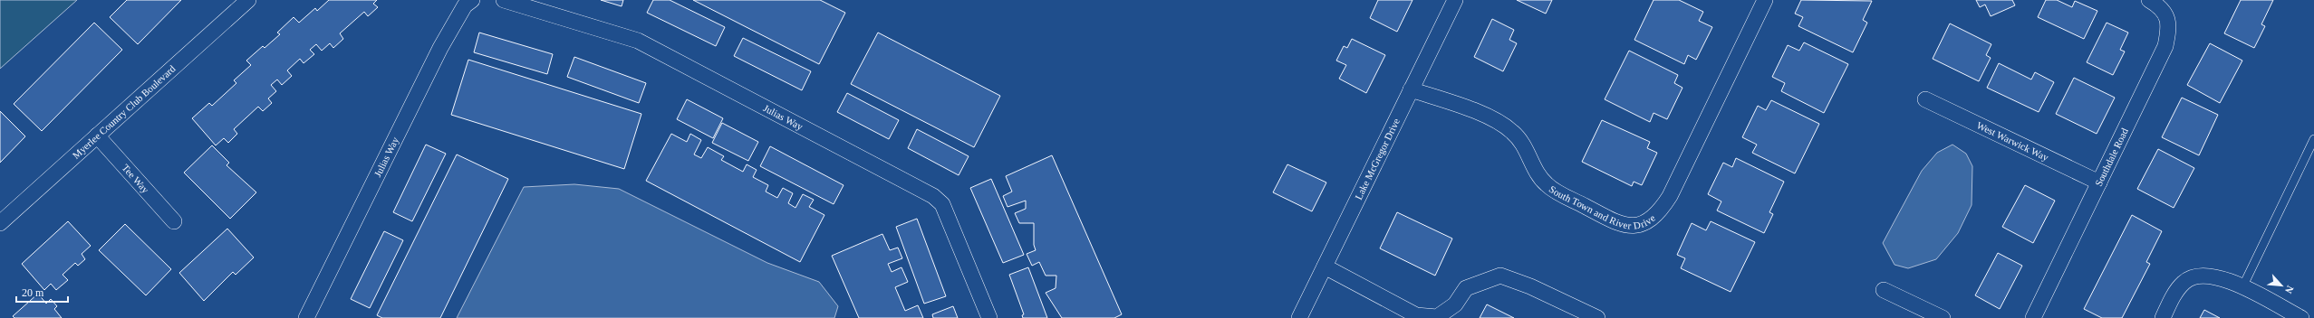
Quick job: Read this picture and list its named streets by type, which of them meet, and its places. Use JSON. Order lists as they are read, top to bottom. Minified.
{"streets":{"street":["Myerlee Country Club Boulevard","Julias Way","West Warwick Way","Southdale Road","Lake McGregor Drive","Tee Way","South Town and River Drive"]},"crossings":[["Myerlee Country Club Boulevard","Tee Way"],["West Warwick Way","Southdale Road"],["Lake McGregor Drive","South Town and River Drive"]],"scale_bar":"20 m","north":"bottom right"}
